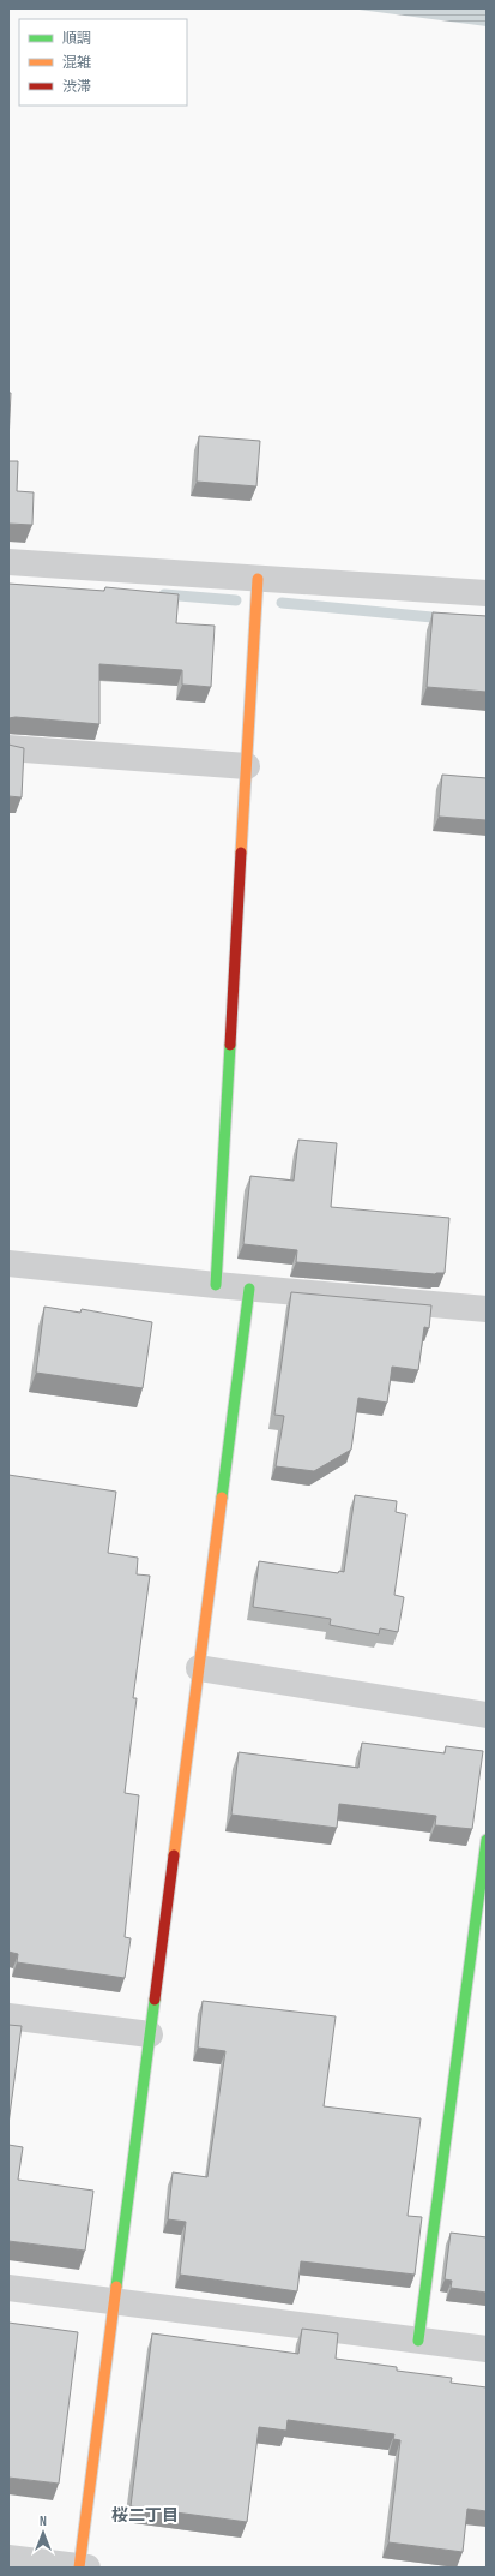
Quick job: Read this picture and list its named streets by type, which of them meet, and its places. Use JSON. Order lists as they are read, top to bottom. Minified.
{"districts":["桜二丁目"],"legend":["順調","混雑","渋滞"],"north":"top"}
